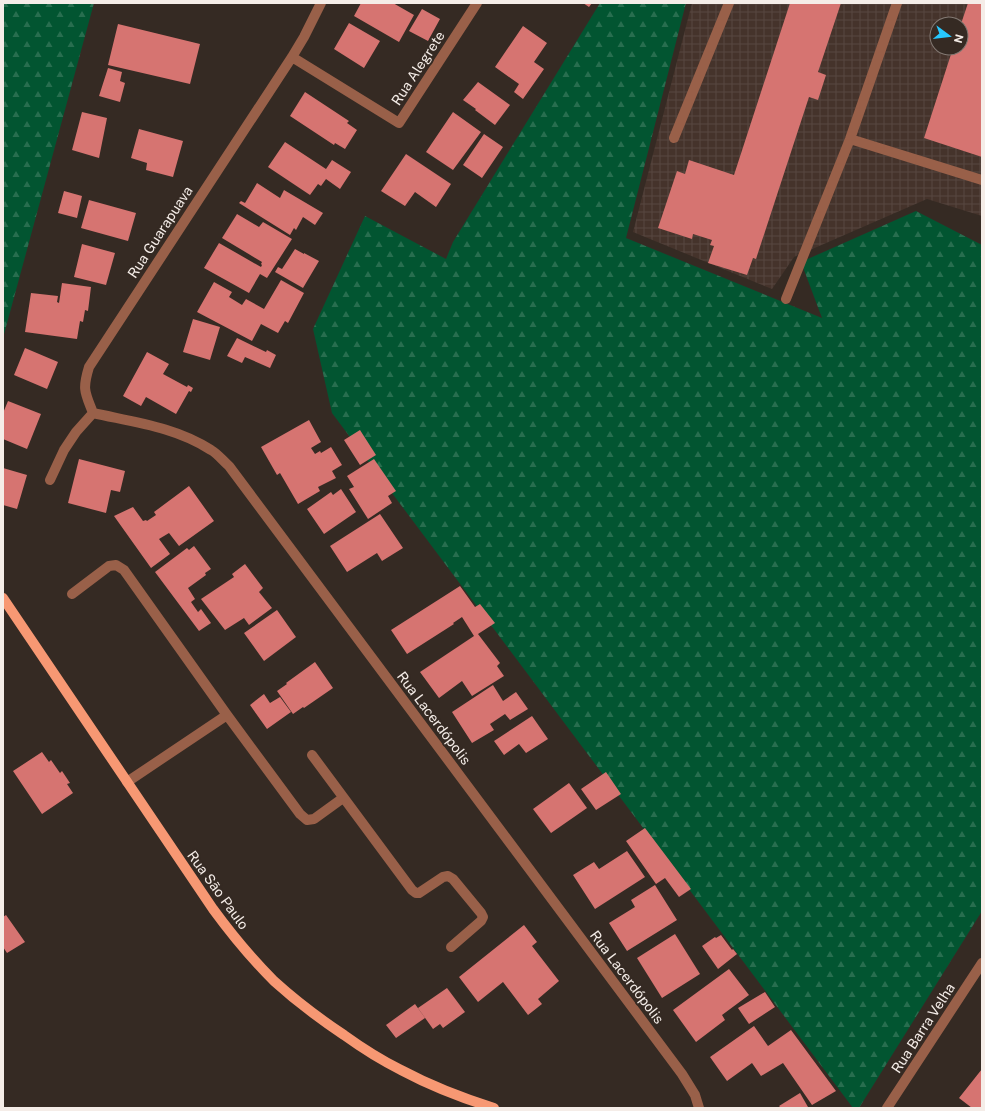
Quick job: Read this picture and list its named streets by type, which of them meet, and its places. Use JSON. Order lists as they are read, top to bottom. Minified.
{"streets":{"main road":["Rua São Paulo"],"street":["Rua Alegrete","Rua Guarapuava","Rua Lacerdópolis","Rua Barra Velha"]},"crossings":[["Rua Alegrete","Rua Guarapuava"],["Rua Guarapuava","Rua Lacerdópolis"]],"north":"right"}
